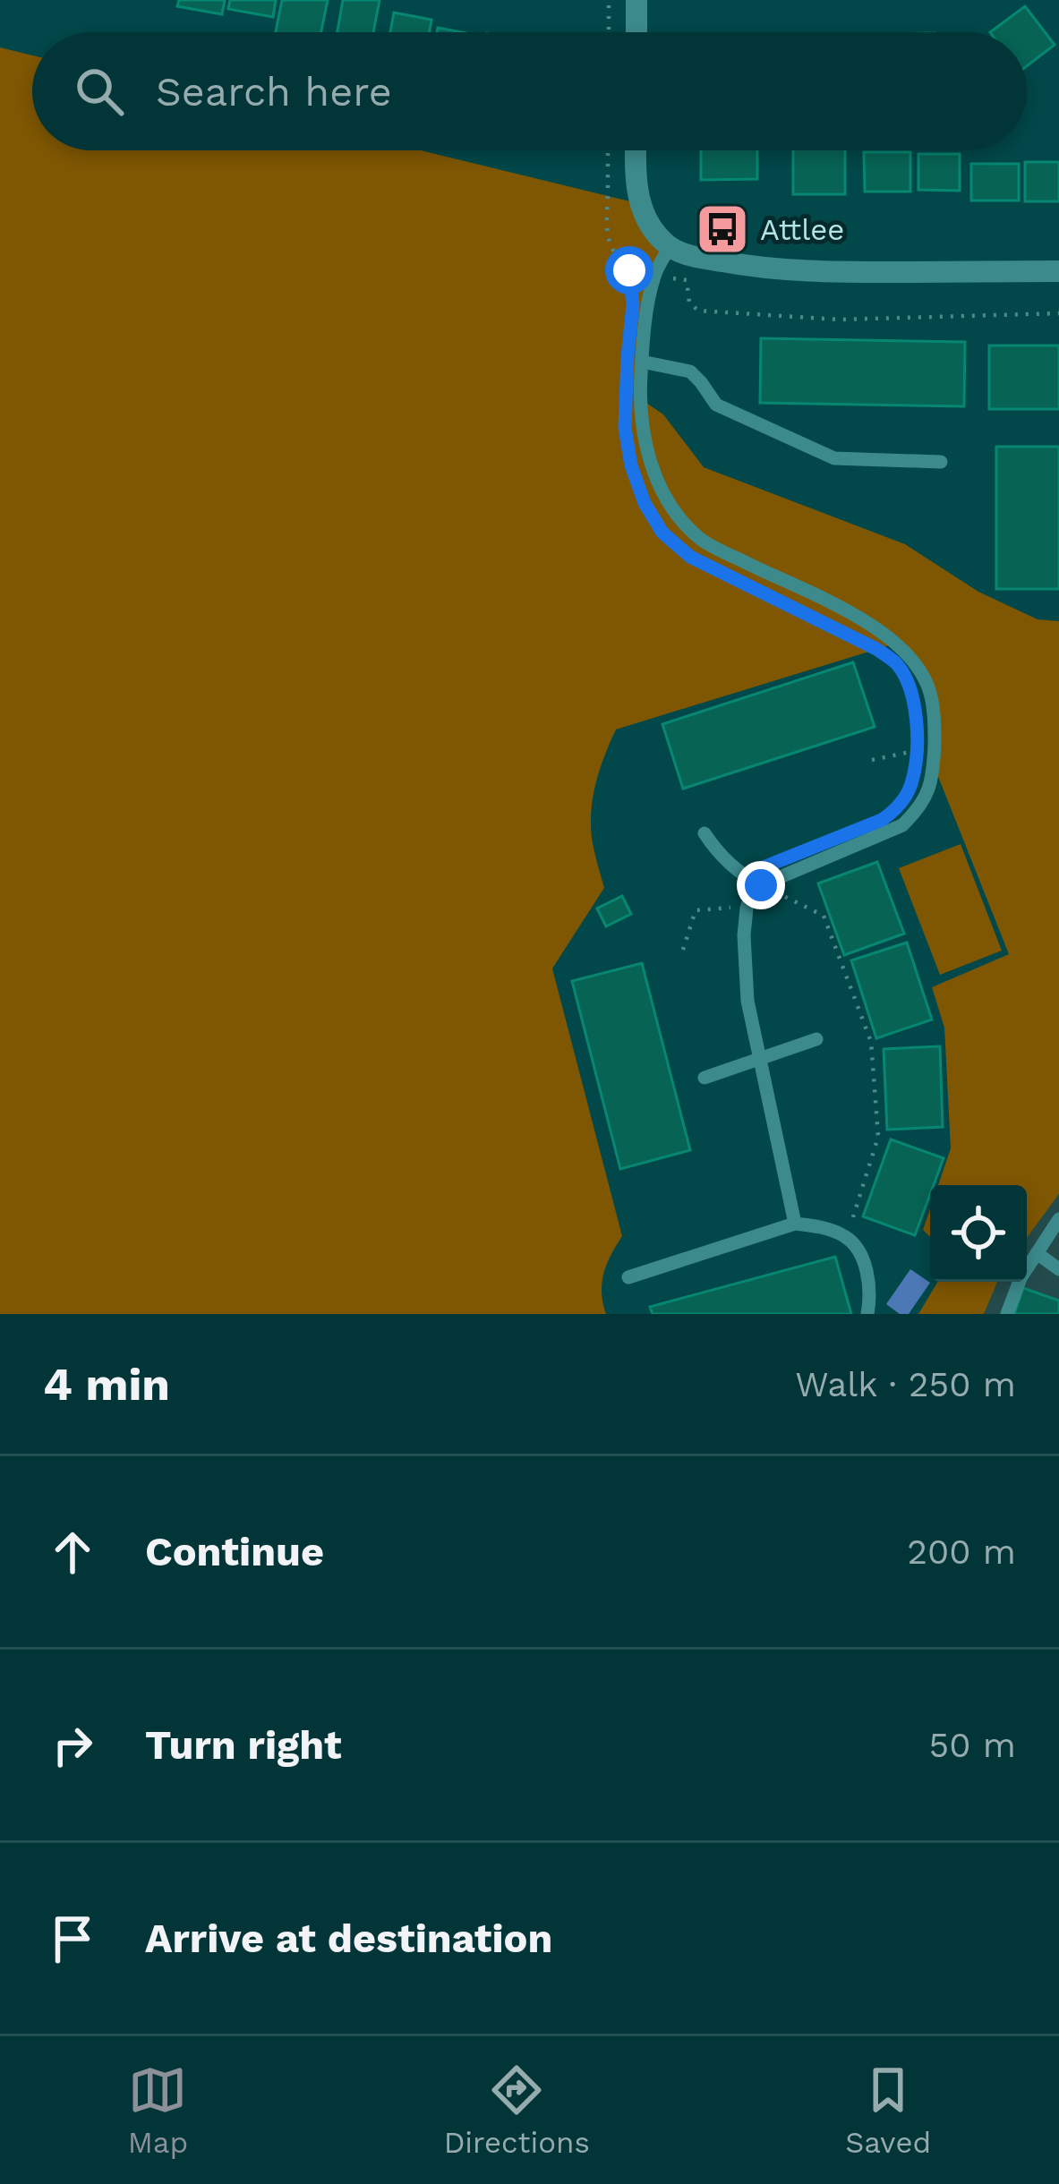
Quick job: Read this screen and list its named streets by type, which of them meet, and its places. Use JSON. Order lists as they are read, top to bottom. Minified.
{"places":{"bus stop":["Attlee"]},"page":{"search":"Search here","heading":["4 min","Walk · 250 m"],"list":[["Continue","200 m"],["Turn right","50 m"],"Arrive at destination"],"nav":["Map","Directions","Saved"]}}
